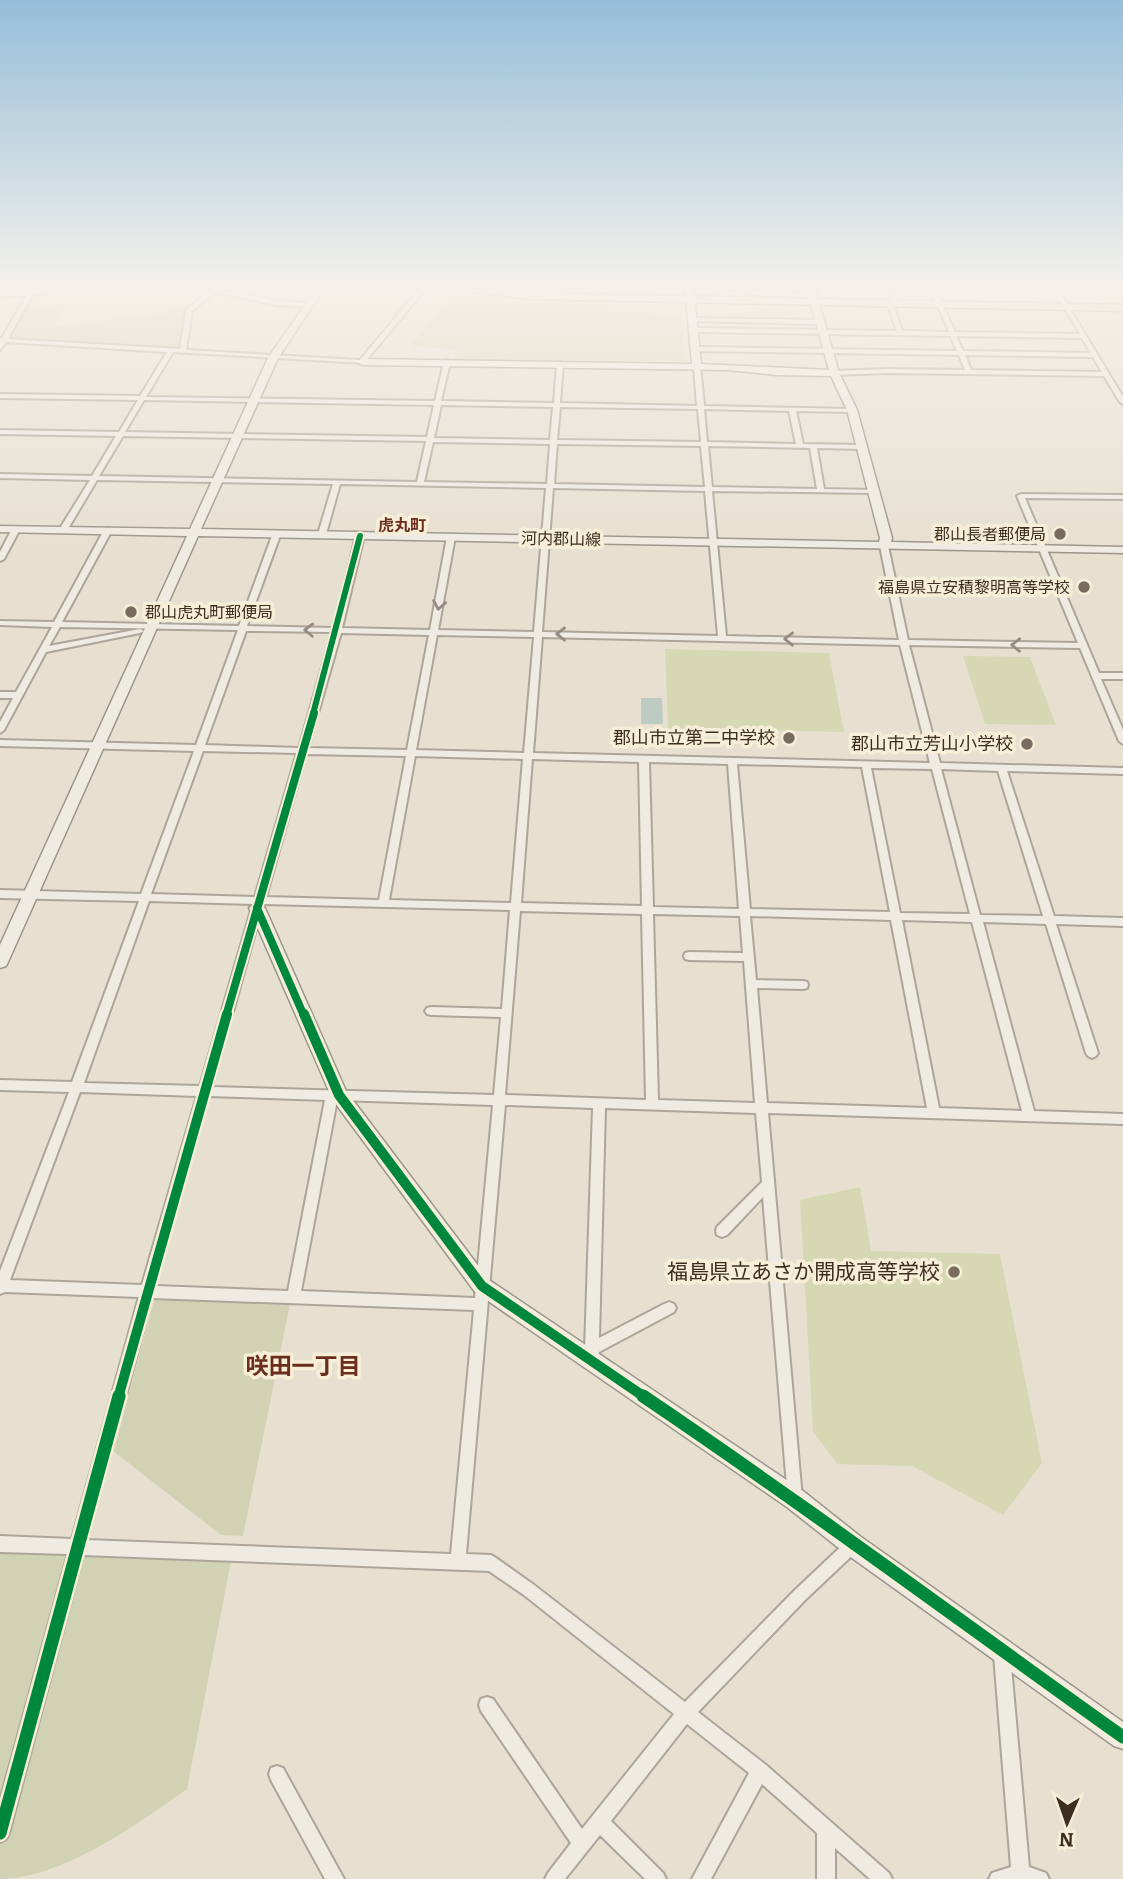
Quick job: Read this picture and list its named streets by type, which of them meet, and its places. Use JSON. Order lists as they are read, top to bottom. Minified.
{"streets":{"street":["河内郡山線"]},"districts":["虎丸町","咲田一丁目"],"places":["郡山長者郵便局","福島県立安積黎明高等学校","郡山虎丸町郵便局","郡山市立第二中学校","郡山市立芳山小学校","福島県立あさか開成高等学校"],"north":"bottom"}
